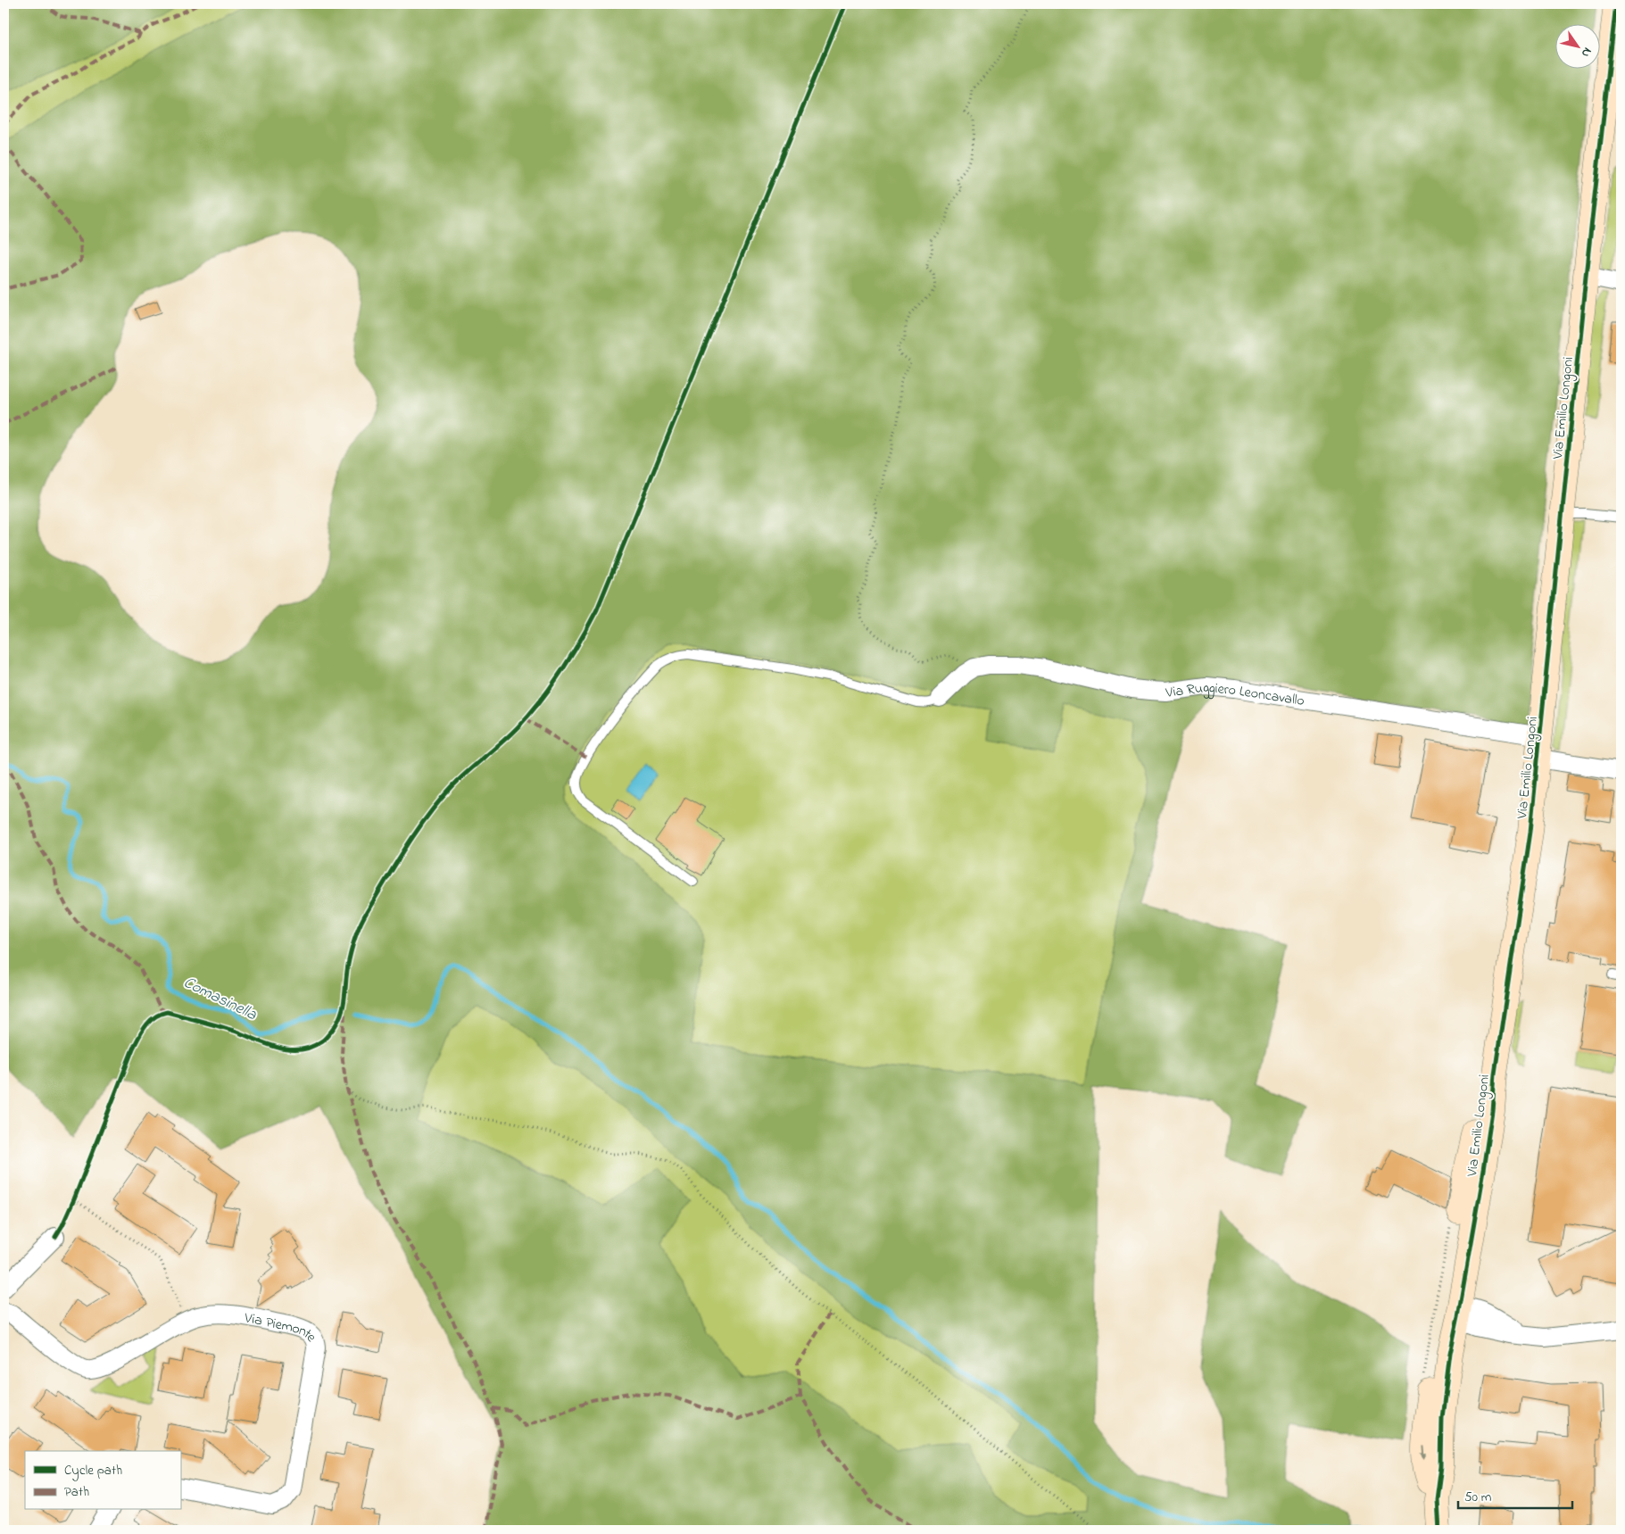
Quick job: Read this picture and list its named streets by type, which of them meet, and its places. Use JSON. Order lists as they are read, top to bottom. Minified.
{"streets":{"street":["Via Emilio Longoni","Via Ruggiero Leoncavallo","Via Piemonte"]},"crossings":[["Via Emilio Longoni","Via Ruggiero Leoncavallo"]],"water":["Comasinella"],"legend":["Cycle path","Path"],"scale_bar":"50 m","north":"bottom right"}
